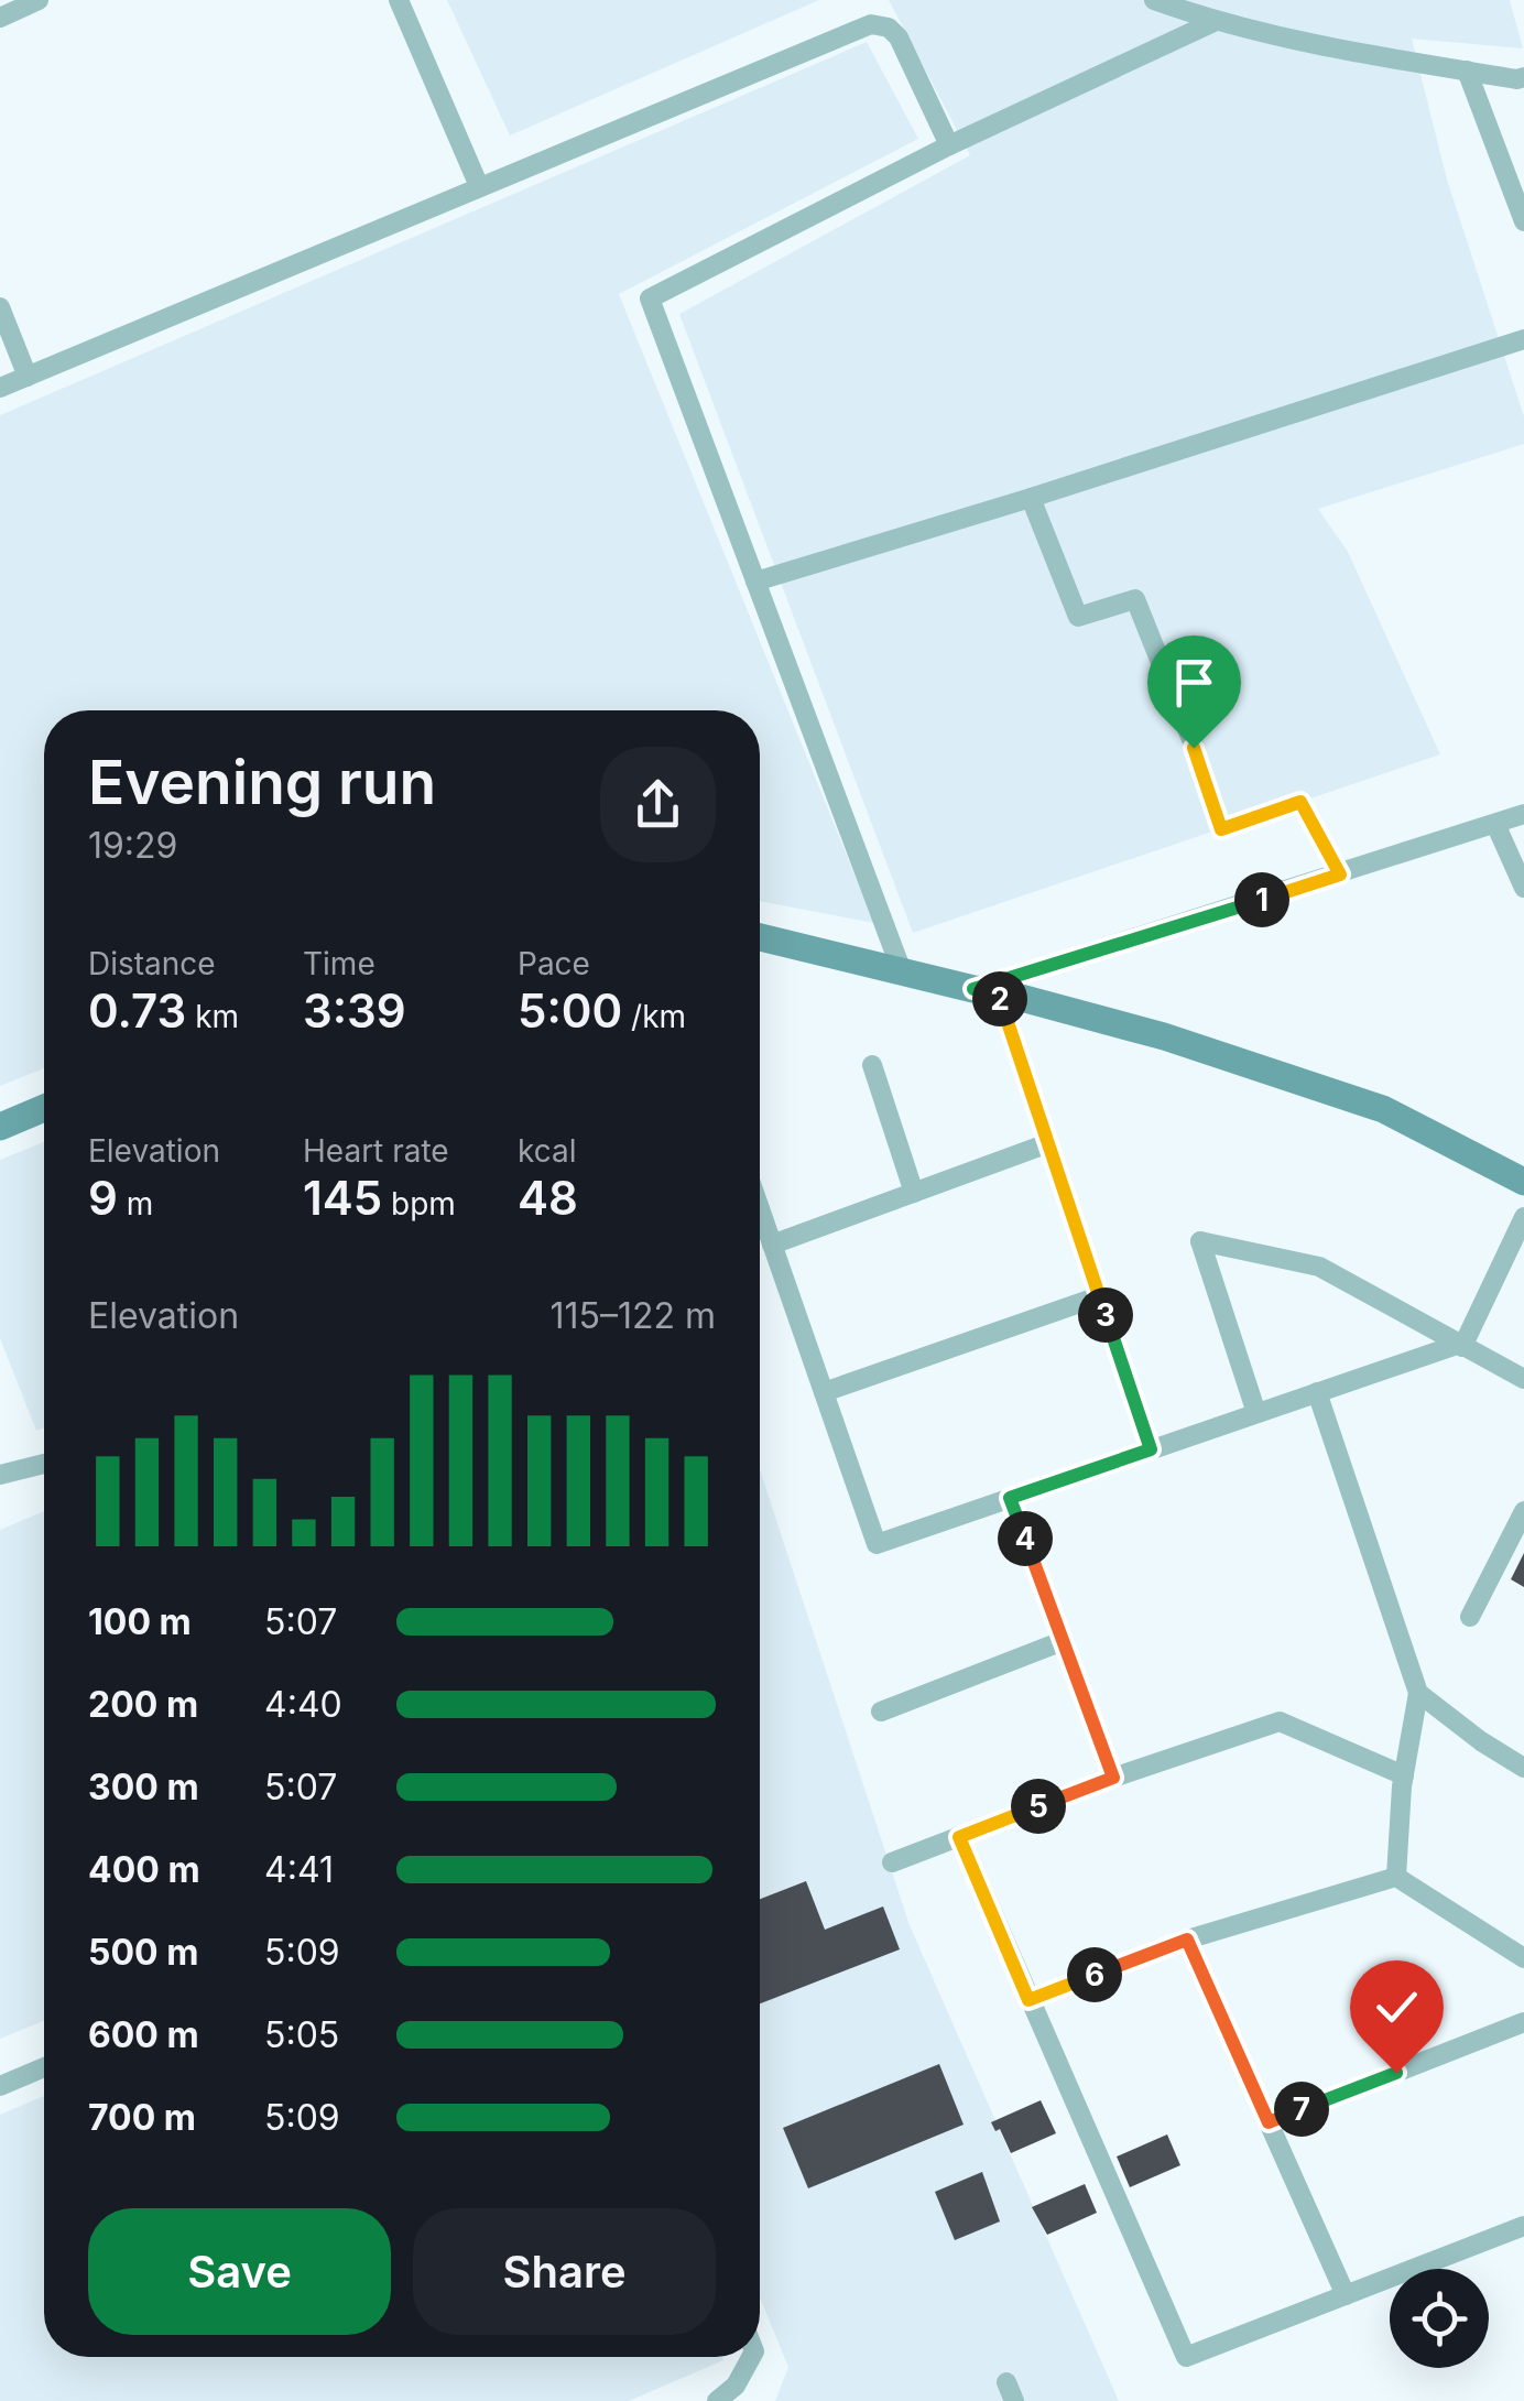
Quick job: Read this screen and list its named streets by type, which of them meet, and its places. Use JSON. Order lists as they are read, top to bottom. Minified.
{"page":{"heading":["Evening run","19:29"],"pins":["1","2","3","4","5","6","7"],"stats":[["Distance","0.73 km"],["Time","3:39"],["Pace","5:00 /km"],["Elevation","9 m"],["Heart rate","145 bpm"],["kcal","48"]],"chart":["Elevation","115–122 m"],"list":[{"name":"100 m","note":"5:07"},{"name":"200 m","note":"4:40"},{"name":"300 m","note":"5:07"},{"name":"400 m","note":"4:41"},{"name":"500 m","note":"5:09"},{"name":"600 m","note":"5:05"},{"name":"700 m","note":"5:09"}],"buttons":["Save","Share"]}}
